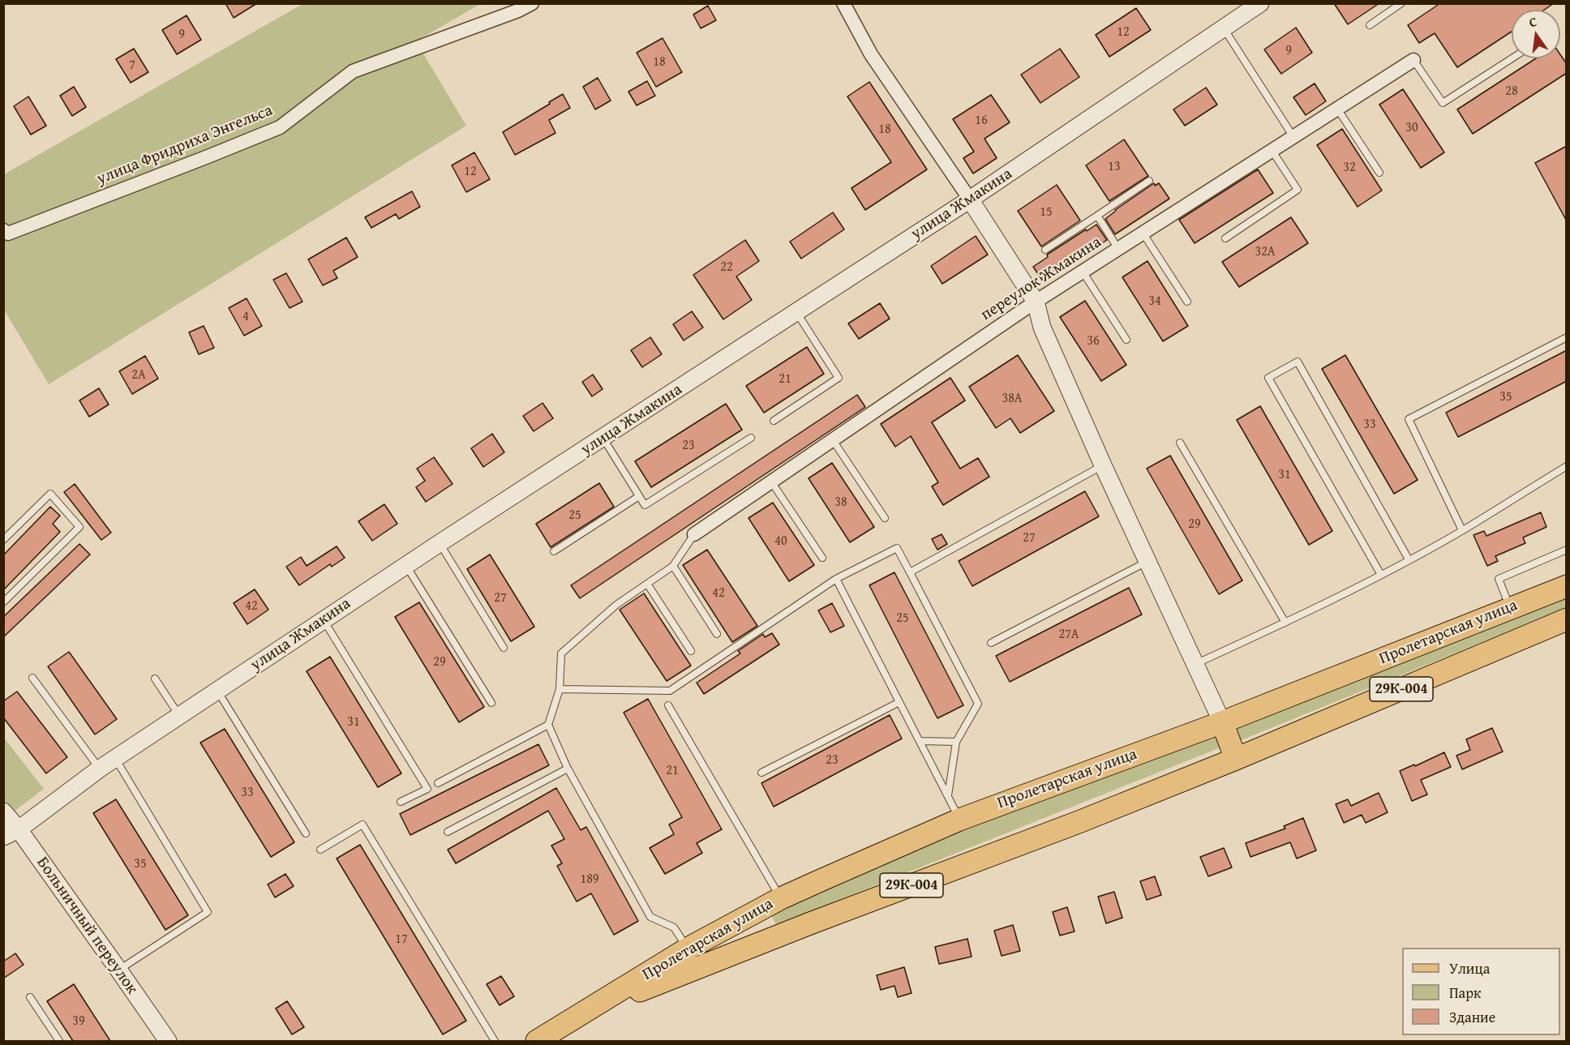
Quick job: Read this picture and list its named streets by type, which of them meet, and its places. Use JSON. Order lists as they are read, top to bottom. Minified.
{"streets":{"main road":["Пролетарская улица","29К-004"],"street":["улица Фридриха Энгельса","улица Жмакина","переулок Жмакина","Больничный переулок"]},"crossings":[["улица Жмакина","Больничный переулок"]],"house_numbers":["12","9","9","18","7","28","16","30","18","13","32","12","15","32А","22","34","4","36","2А","21","35","38А","33","23","31","38","25","29","27","40","42","27","42","25","27А","29","31","23","21","33","35","189","17","39"],"legend":["Улица","Парк","Здание"],"north":"top"}
